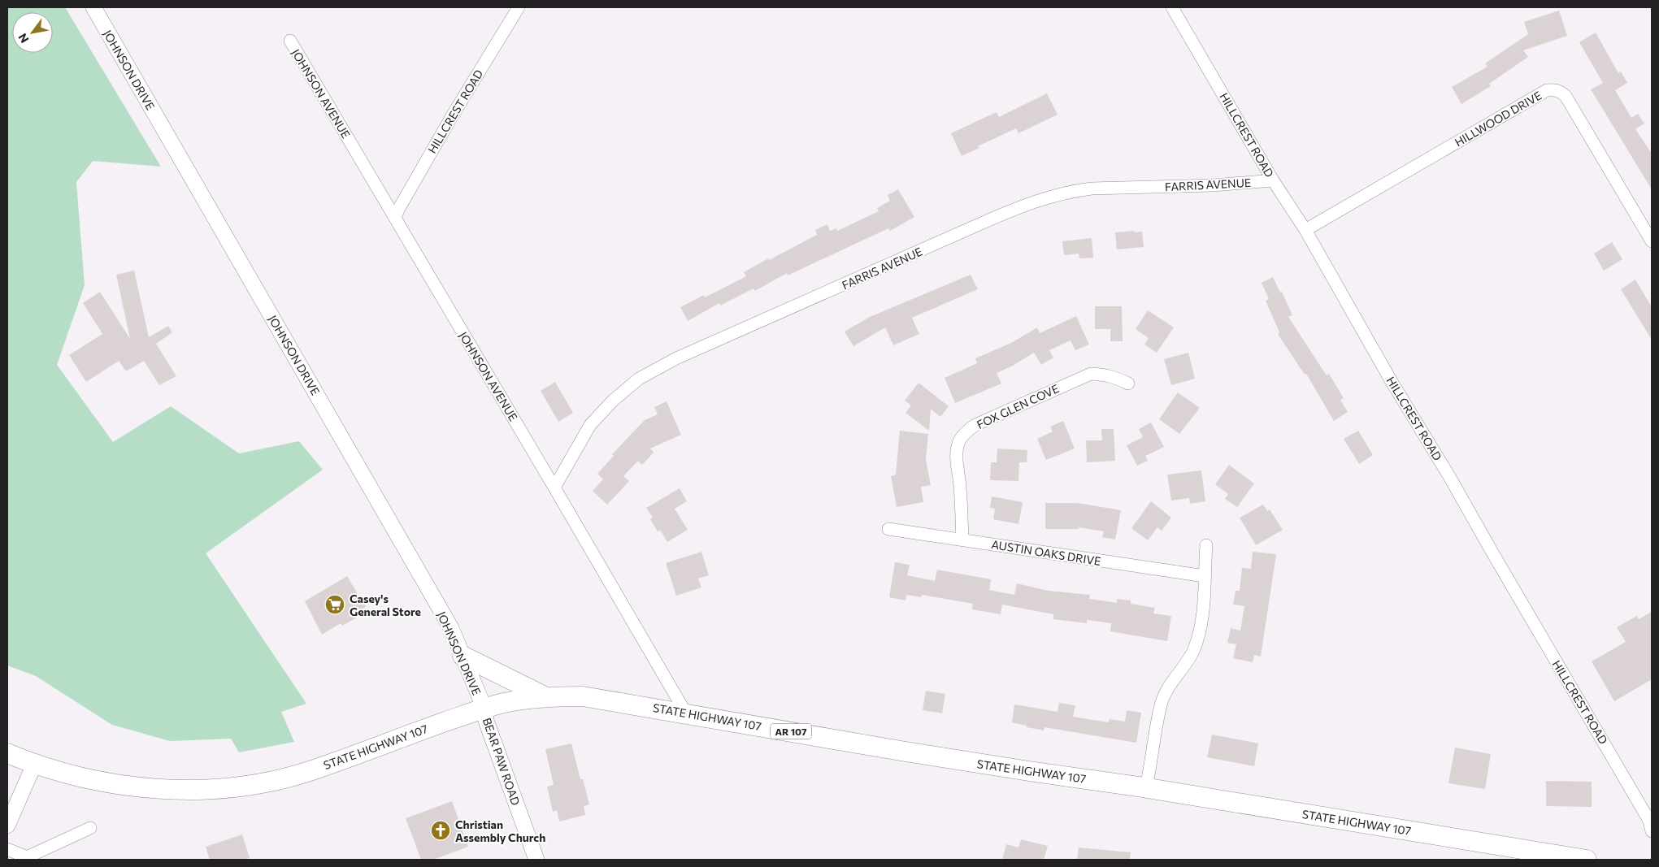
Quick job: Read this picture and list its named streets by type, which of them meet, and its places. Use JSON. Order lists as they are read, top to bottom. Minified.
{"streets":{"main road":["STATE HIGHWAY 107","AR 107"],"street":["JOHNSON DRIVE","JOHNSON AVENUE","HILLCREST ROAD","HILLWOOD DRIVE","FARRIS AVENUE","FOX GLEN COVE","AUSTIN OAKS DRIVE","BEAR PAW ROAD"]},"crossings":[["JOHNSON DRIVE","STATE HIGHWAY 107"],["JOHNSON DRIVE","BEAR PAW ROAD"],["JOHNSON AVENUE","HILLCREST ROAD"],["JOHNSON AVENUE","FARRIS AVENUE"],["JOHNSON AVENUE","STATE HIGHWAY 107"],["HILLCREST ROAD","HILLWOOD DRIVE"],["HILLCREST ROAD","FARRIS AVENUE"],["FOX GLEN COVE","AUSTIN OAKS DRIVE"],["STATE HIGHWAY 107","BEAR PAW ROAD"]],"places":{"supermarket":["Casey's General Store"],"church":["Christian Assembly Church"]},"north":"bottom left"}
